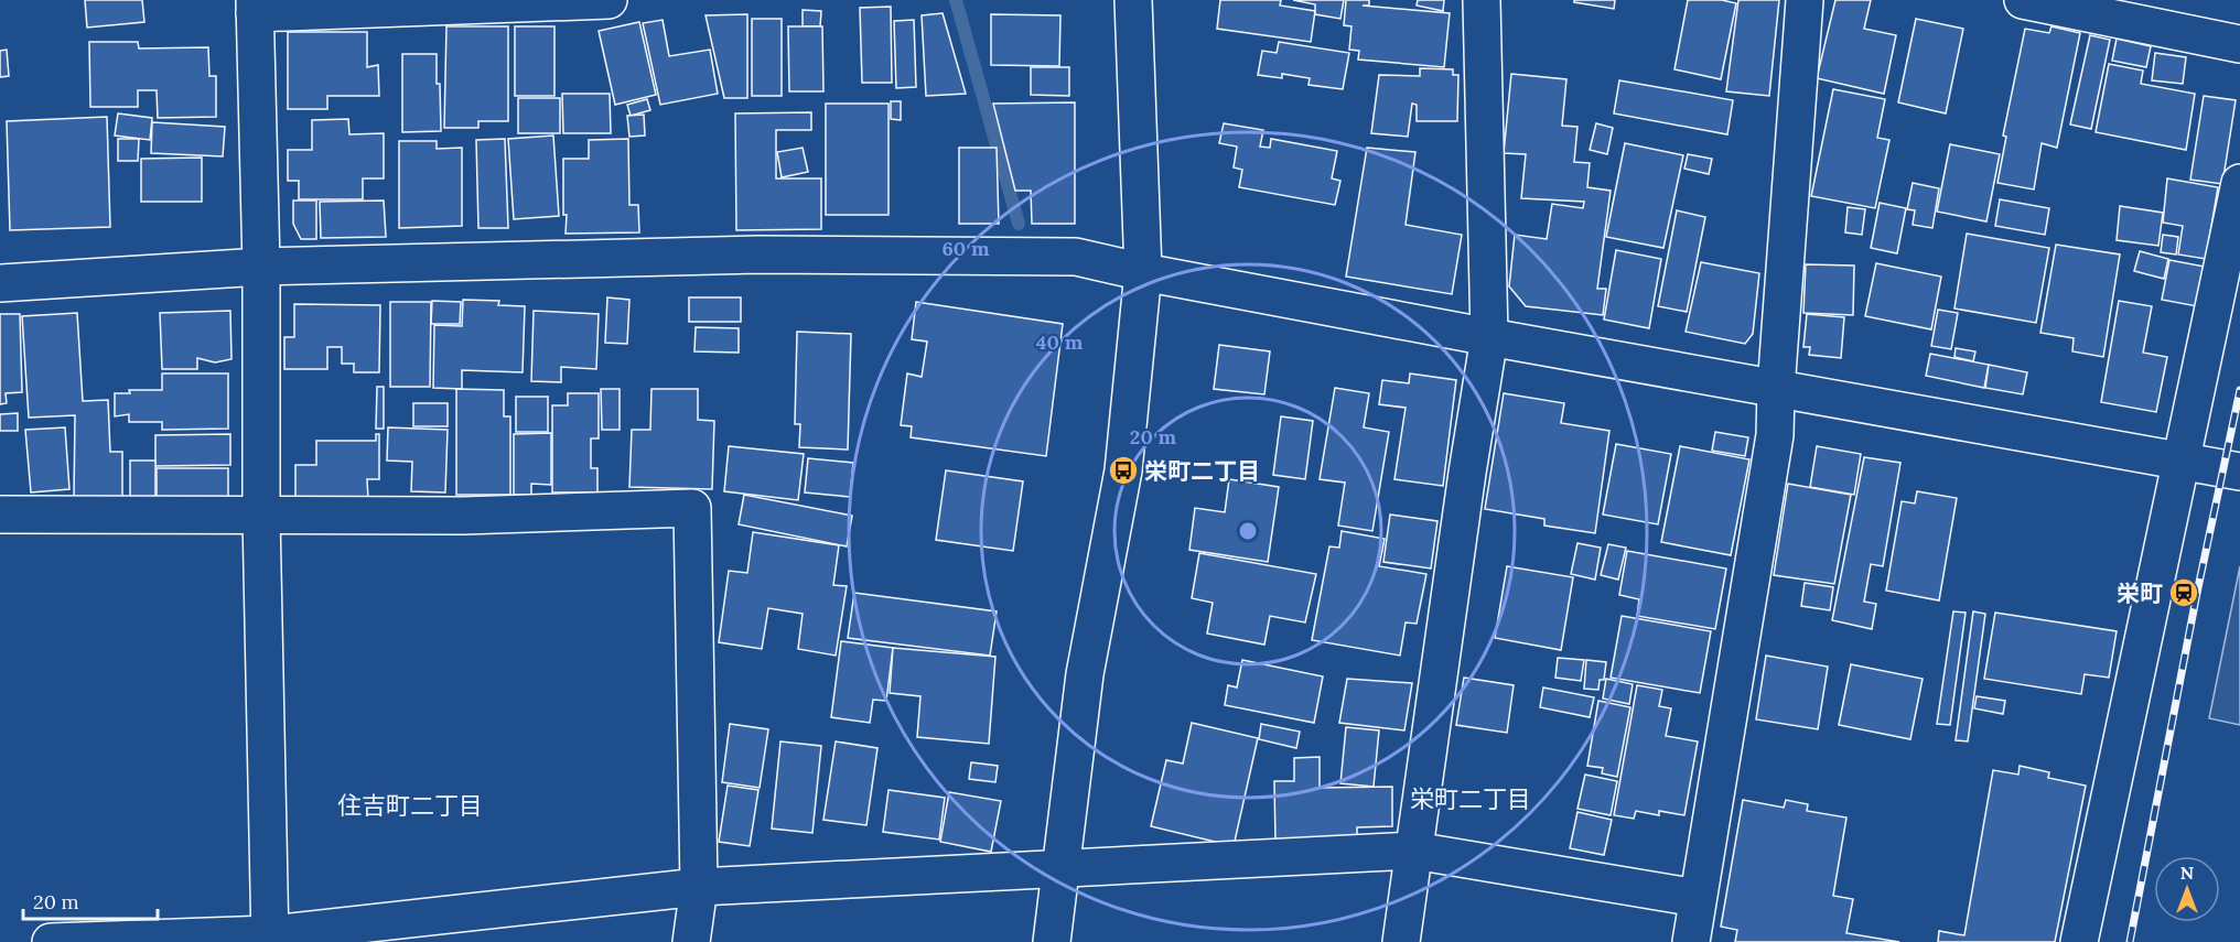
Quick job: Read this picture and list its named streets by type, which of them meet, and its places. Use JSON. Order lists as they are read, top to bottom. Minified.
{"districts":["栄町二丁目","住吉町二丁目"],"places":{"bus stop":["栄町二丁目"],"station":["栄町"]},"scale_bar":"20 m","north":"top","rings":["60 m","40 m","20 m"]}
